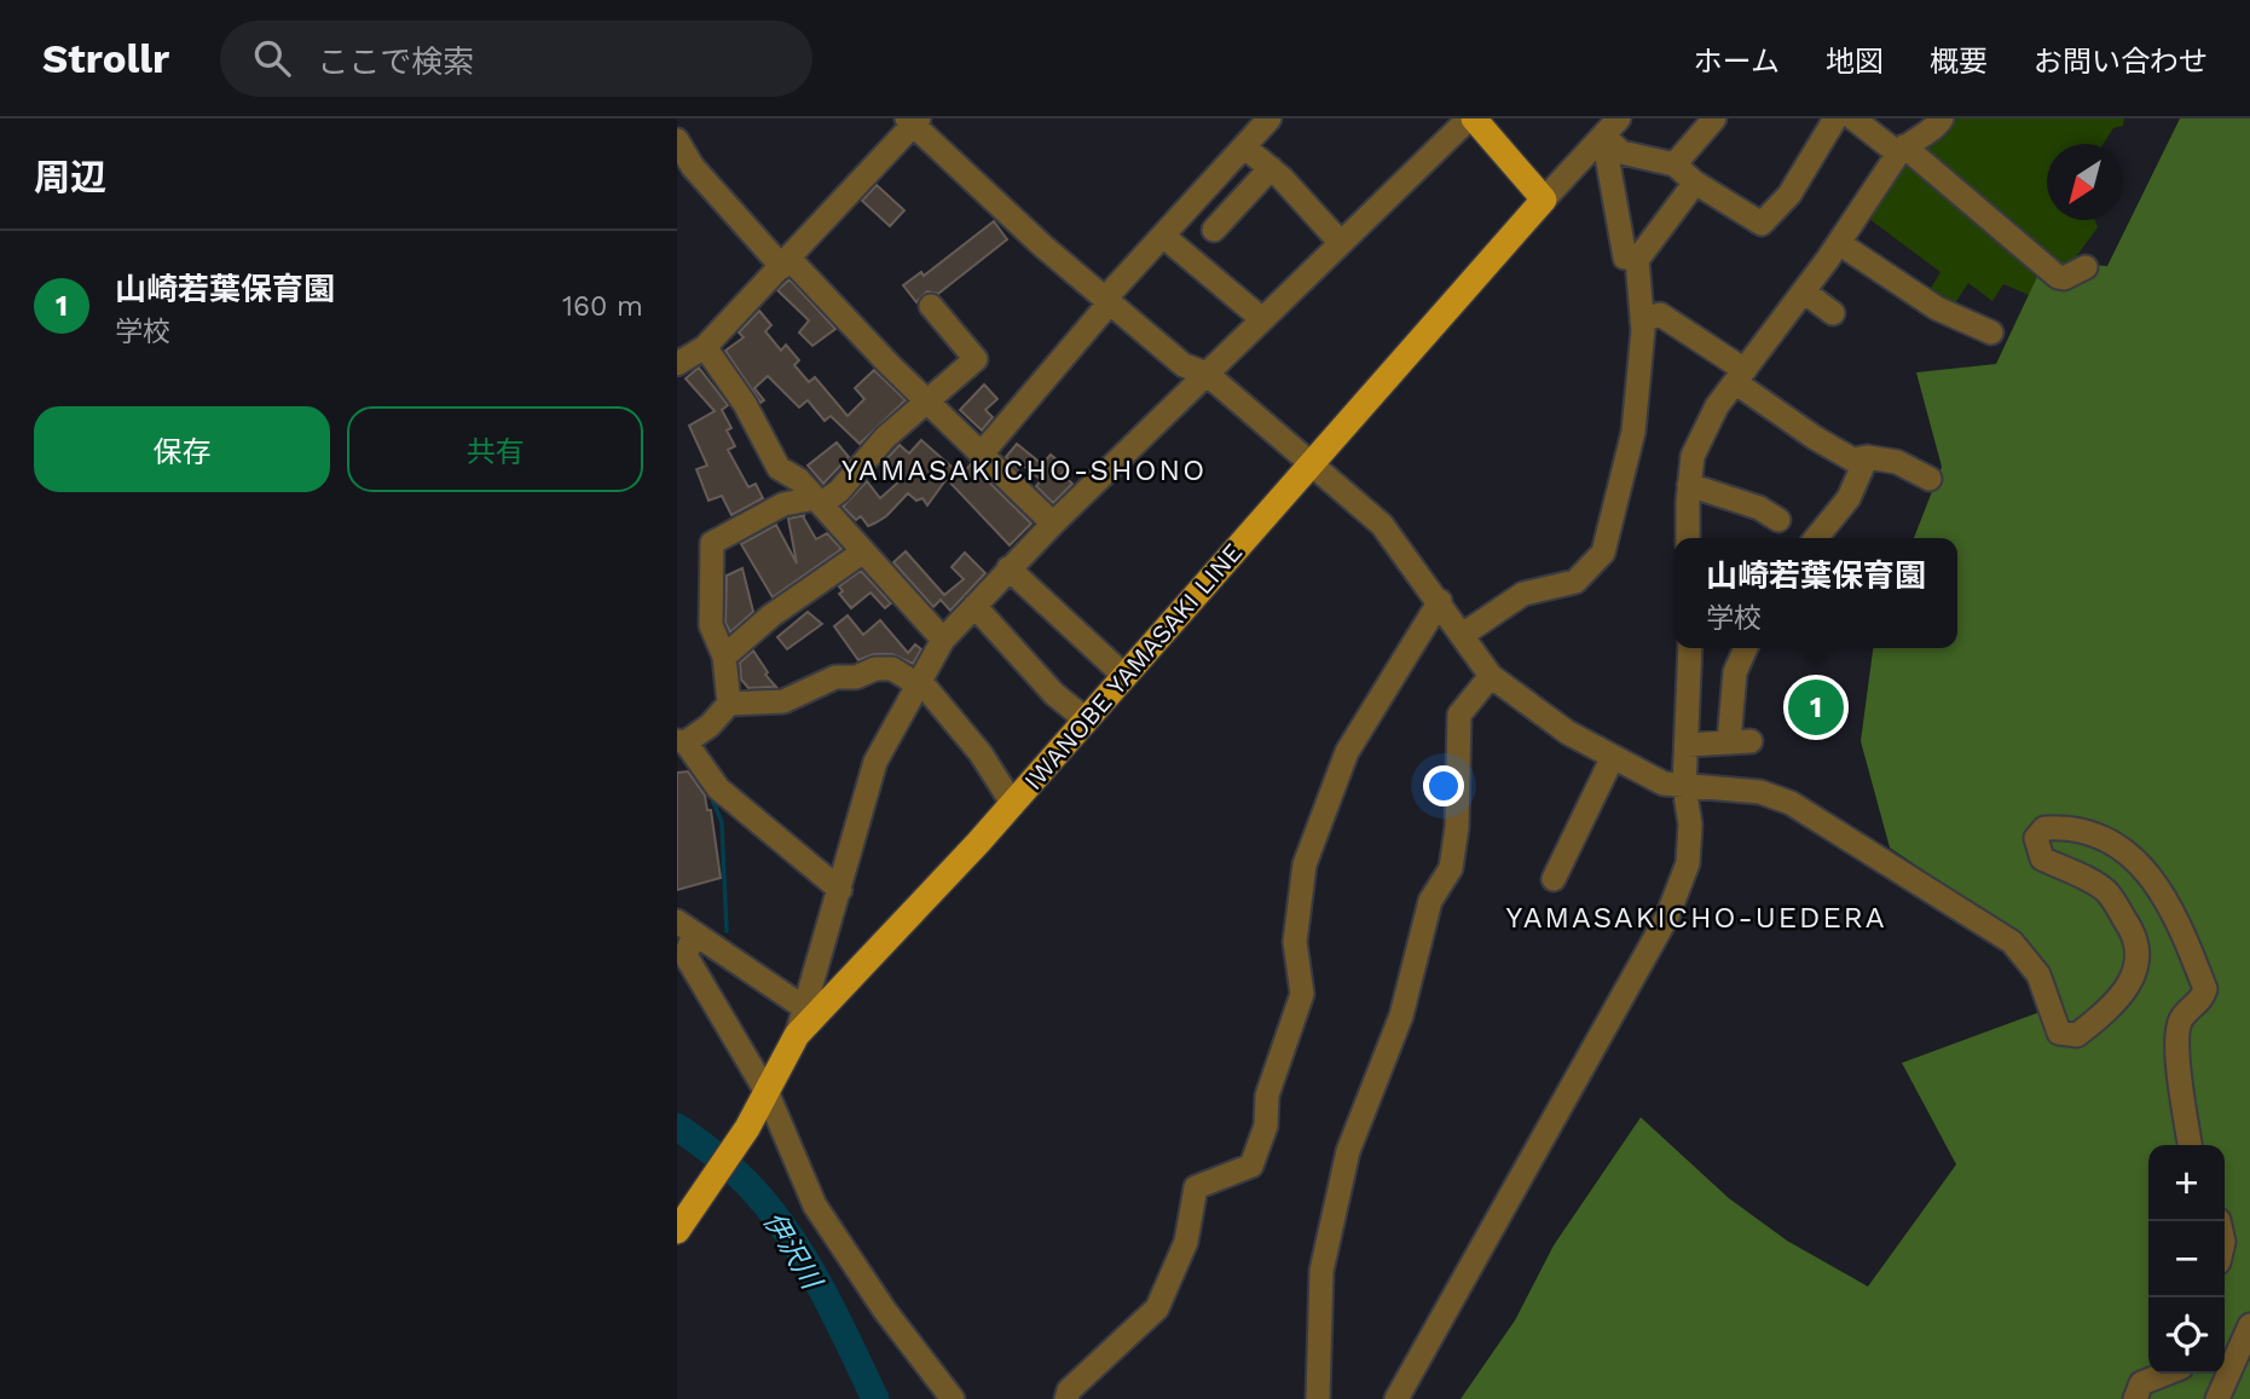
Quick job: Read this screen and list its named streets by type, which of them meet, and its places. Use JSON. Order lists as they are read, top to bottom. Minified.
{"streets":{"main road":["IWANOBE YAMASAKI LINE"]},"districts":["YAMASAKICHO-SHONO","YAMASAKICHO-UEDERA"],"water":["伊沢川"],"north":"bottom left","page":{"header":"Strollr","search":"ここで検索","nav":["ホーム","地図","概要","お問い合わせ"],"heading":"周辺","list":[{"mark":"1","name":"山崎若葉保育園","note":"学校","value":"160 m"}],"buttons":["保存","共有"],"popup":["山崎若葉保育園","学校"],"pins":"1","map_buttons":["+","−"]}}
